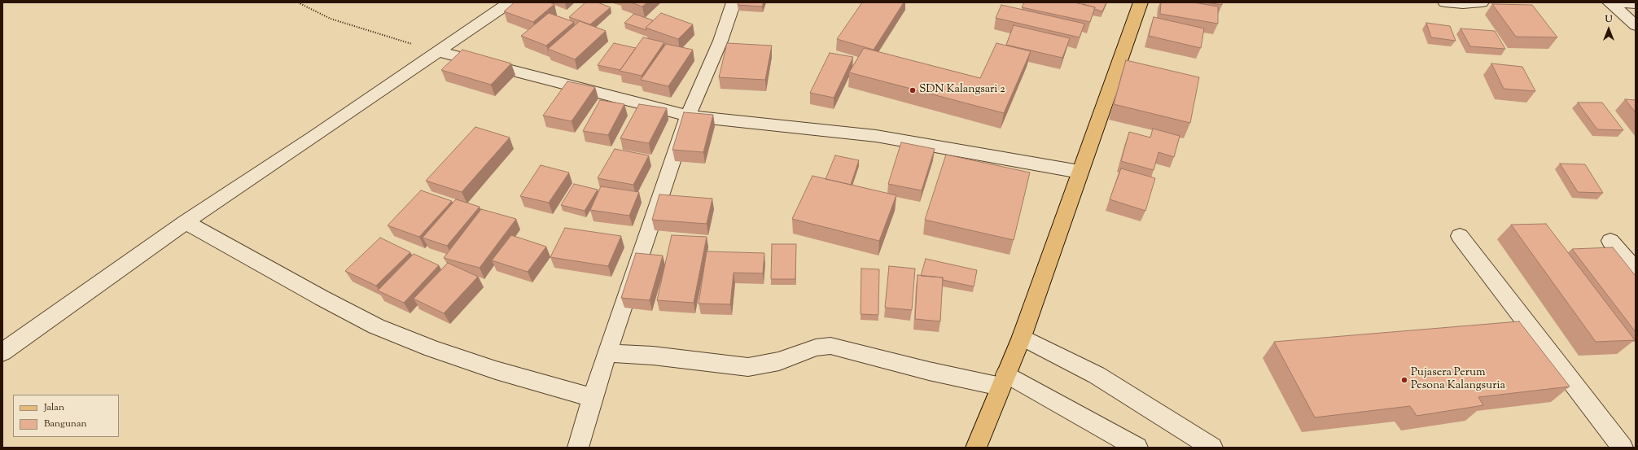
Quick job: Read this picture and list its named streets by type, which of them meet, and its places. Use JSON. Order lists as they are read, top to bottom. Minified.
{"places":["SDN Kalangsari 2","Pujasera Perum Pesona Kalangsuria"],"legend":["Jalan","Bangunan"],"north":"top"}
